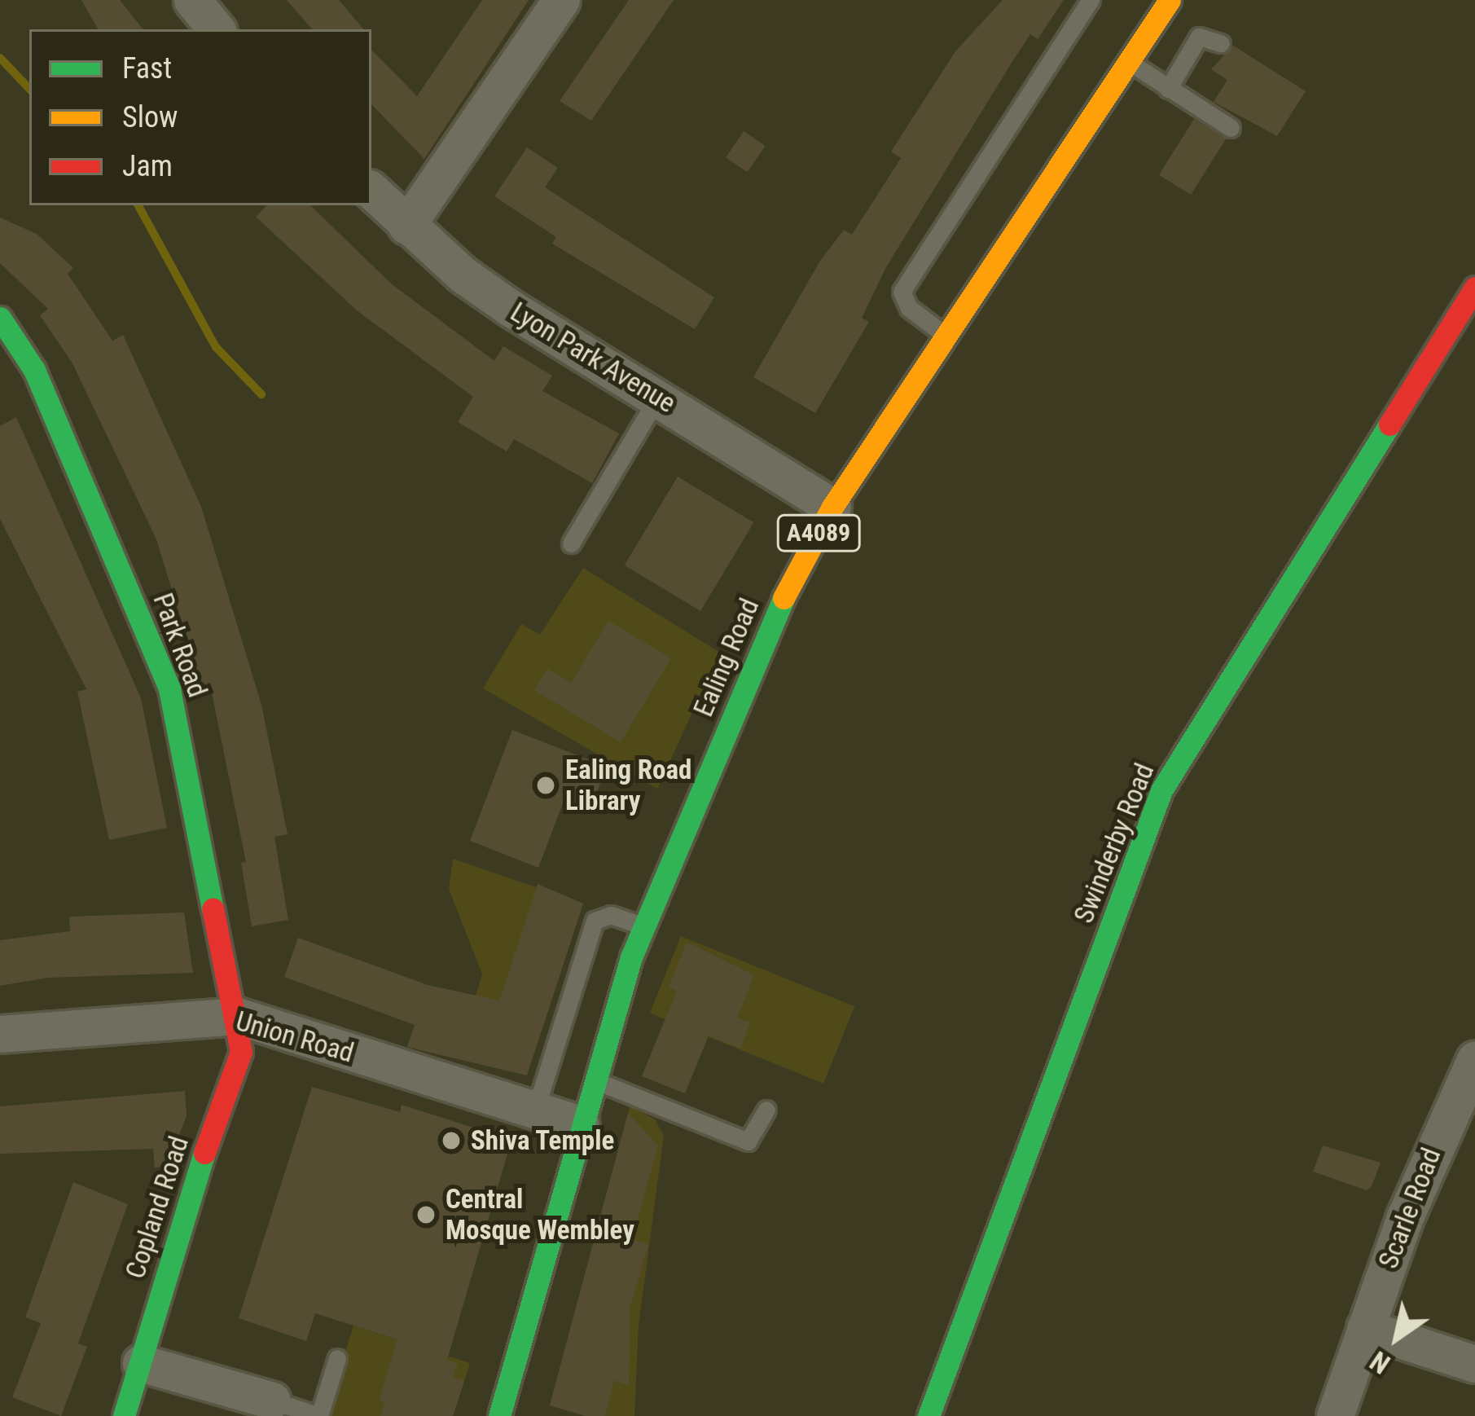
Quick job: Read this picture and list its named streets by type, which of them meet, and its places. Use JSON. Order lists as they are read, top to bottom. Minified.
{"streets":{"street":["Lyon Park Avenue","A4089","Park Road","Ealing Road","Swinderby Road","Union Road","Copland Road","Scarle Road"]},"crossings":[["Lyon Park Avenue","Ealing Road"],["Park Road","Union Road"],["Park Road","Copland Road"],["Ealing Road","Union Road"],["Union Road","Copland Road"]],"places":["Ealing Road Library","Shiva Temple","Central Mosque Wembley"],"legend":["Fast","Slow","Jam"],"north":"bottom left"}
